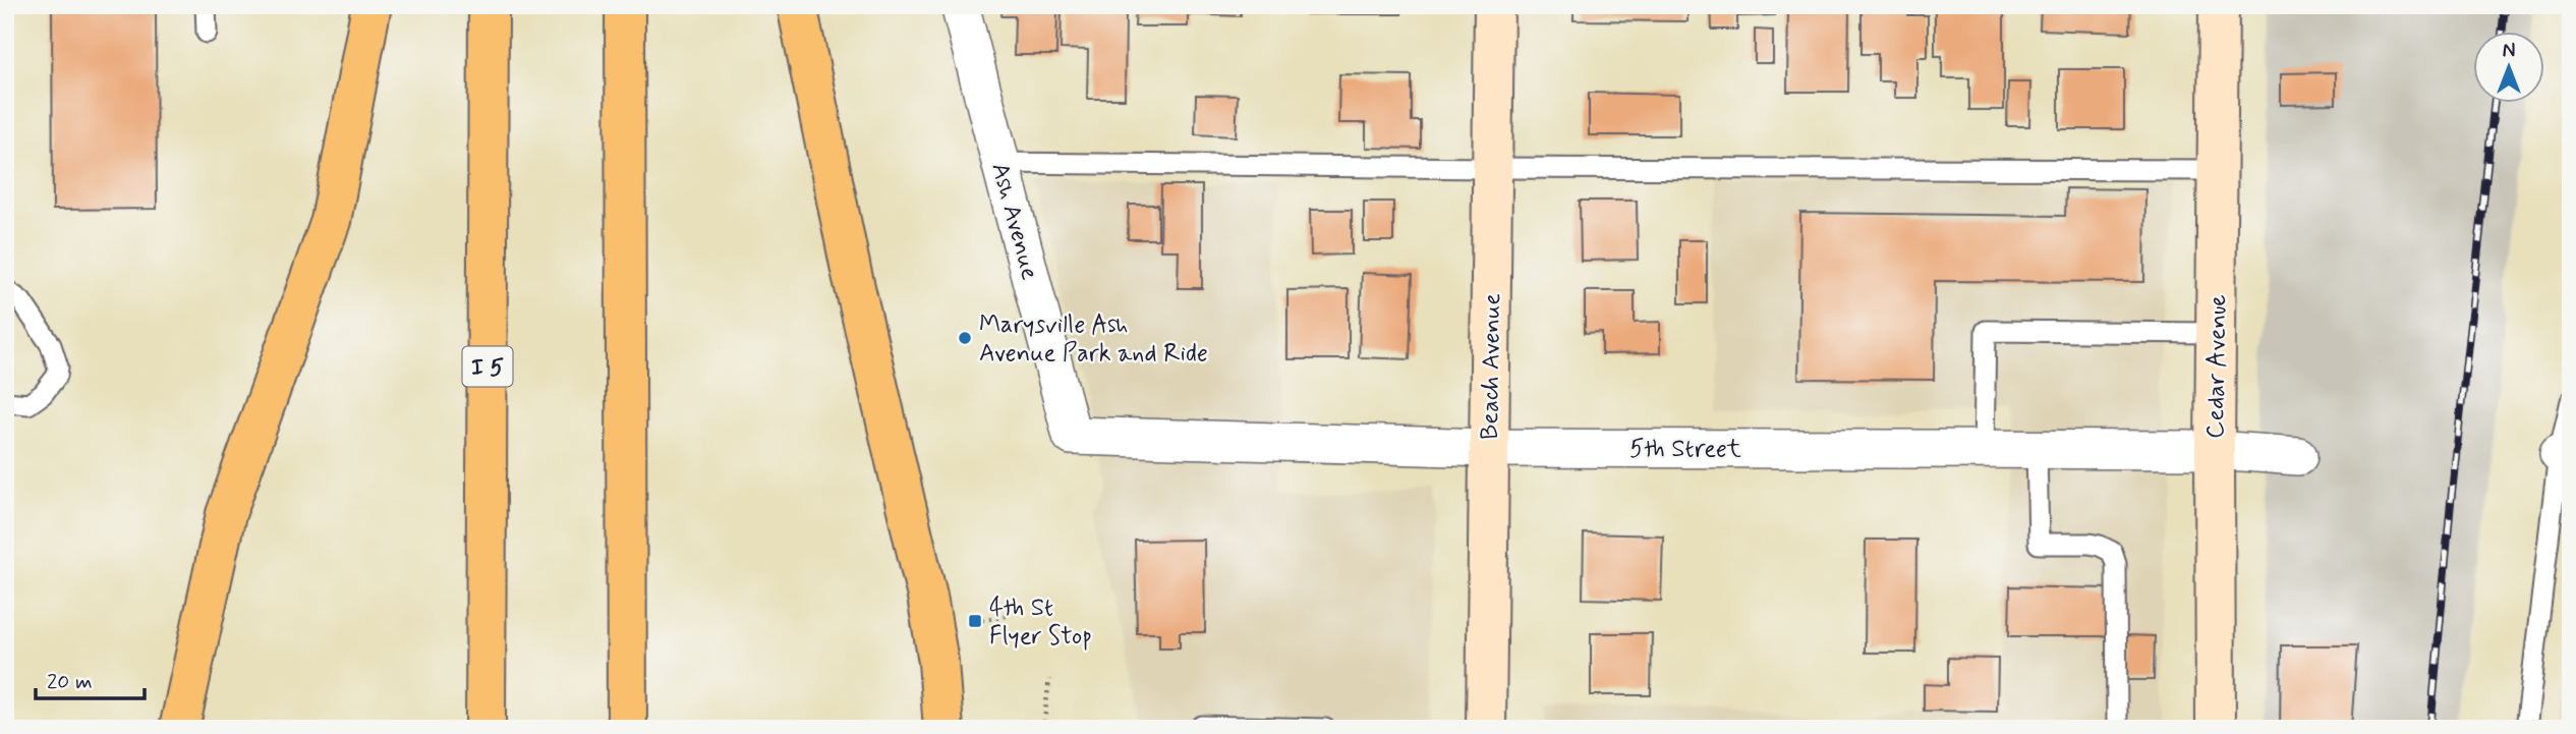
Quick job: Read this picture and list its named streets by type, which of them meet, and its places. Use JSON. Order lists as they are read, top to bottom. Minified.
{"streets":{"highway":["I 5"],"street":["Ash Avenue","Beach Avenue","Cedar Avenue","5th Street"]},"crossings":[["Ash Avenue","5th Street"],["Beach Avenue","5th Street"],["Cedar Avenue","5th Street"]],"places":{"other":["Marysville Ash Avenue Park and Ride"],"transit":["4th St Flyer Stop"]},"scale_bar":"20 m","north":"top"}
